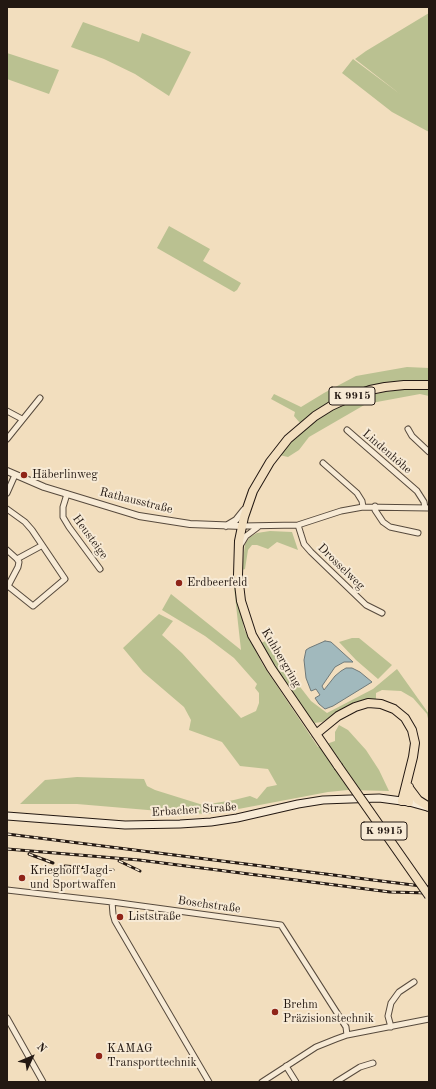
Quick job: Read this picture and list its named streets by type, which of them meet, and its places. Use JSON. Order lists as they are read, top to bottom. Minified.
{"streets":{"main road":["K 9915","Kuhbergring","Erbacher Straße"],"street":["Lindenhöhe","Rathausstraße","Heusteige","Drosselweg","Boschstraße"]},"crossings":[["Lindenhöhe","Rathausstraße"],["Lindenhöhe","Drosselweg"],["Lindenhöhe","Kuhbergring"],["Rathausstraße","Heusteige"],["Rathausstraße","Kuhbergring"]],"places":["Häberlinweg","Erdbeerfeld","Krieghoff Jagd- und Sportwaffen","Liststraße","Brehm Präzisionstechnik","KAMAG Transporttechnik"],"north":"top right"}
